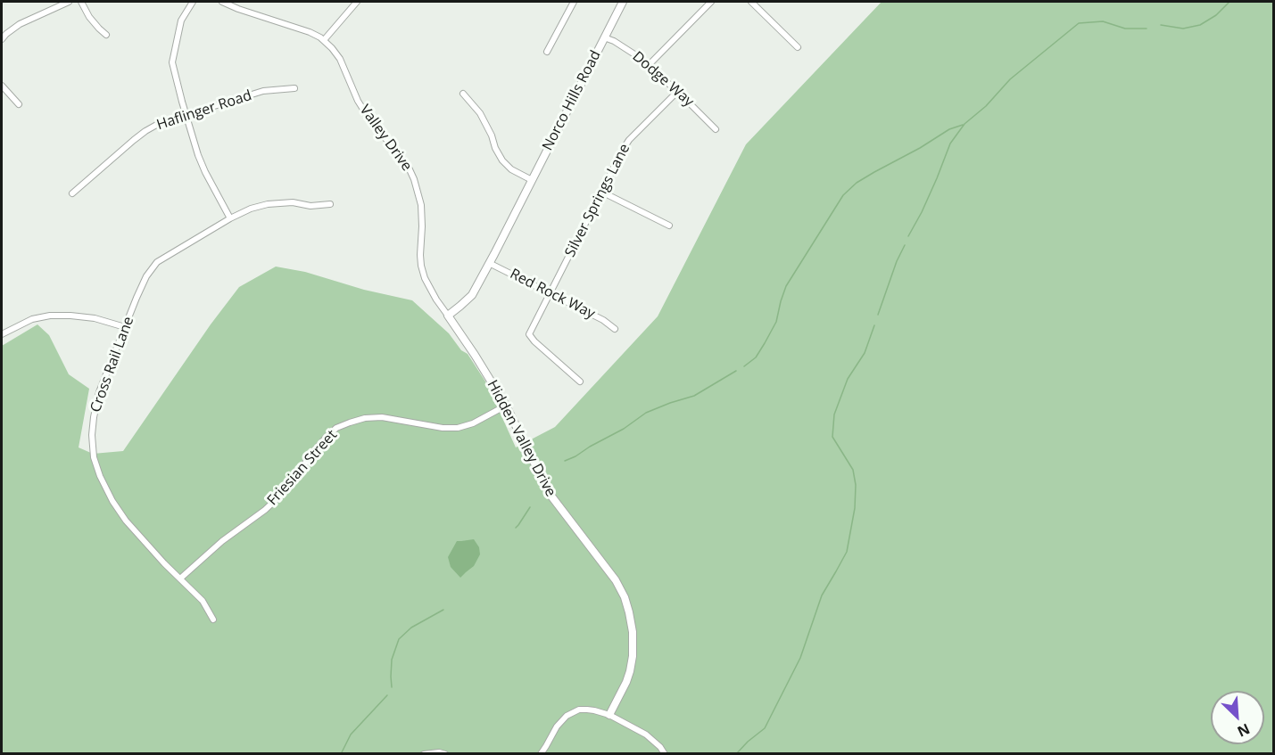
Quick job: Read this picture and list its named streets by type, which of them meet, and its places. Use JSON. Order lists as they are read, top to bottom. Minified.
{"streets":{"street":["Dodge Way","Norco Hills Road","Haflinger Road","Valley Drive","Silver Springs Lane","Red Rock Way","Cross Rail Lane","Hidden Valley Drive","Friesian Street"]},"crossings":[["Dodge Way","Norco Hills Road"],["Dodge Way","Silver Springs Lane"],["Norco Hills Road","Red Rock Way"],["Valley Drive","Hidden Valley Drive"],["Silver Springs Lane","Red Rock Way"],["Cross Rail Lane","Friesian Street"],["Hidden Valley Drive","Friesian Street"]],"north":"bottom right"}
